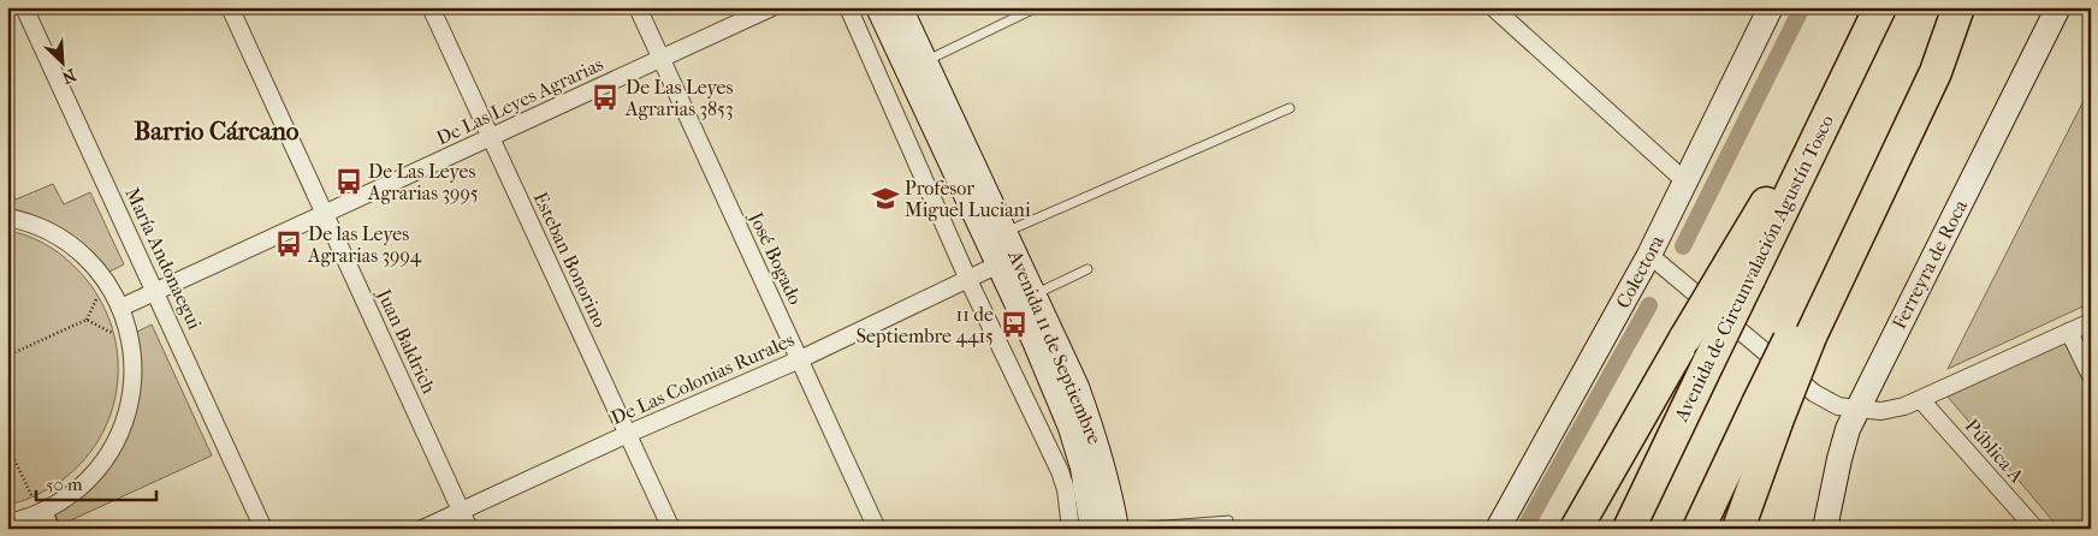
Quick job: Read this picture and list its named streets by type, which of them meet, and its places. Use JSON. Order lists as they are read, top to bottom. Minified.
{"streets":{"highway":["Avenida de Circunvalación Agustín Tosco"],"street":["De Las Leyes Agrarias","María Andonaegui","José Bogado","Esteban Bonorino","Ferreyra de Roca","Colectora","Juan Baldrich","Avenida 11 de Septiembre","De Las Colonias Rurales","Pública A"]},"crossings":[["De Las Leyes Agrarias","María Andonaegui"],["De Las Leyes Agrarias","José Bogado"],["De Las Leyes Agrarias","Esteban Bonorino"],["De Las Leyes Agrarias","Juan Baldrich"],["José Bogado","De Las Colonias Rurales"],["Esteban Bonorino","De Las Colonias Rurales"],["Juan Baldrich","De Las Colonias Rurales"],["Avenida 11 de Septiembre","De Las Colonias Rurales"]],"districts":["Barrio Cárcano"],"places":{"bus stop":["De Las Leyes Agrarias 3853","De Las Leyes Agrarias 3995","De las Leyes Agrarias 3994","11 de Septiembre 4415"],"school or university":["Profesor Miguel Luciani"]},"scale_bar":"50 m","north":"bottom right"}
